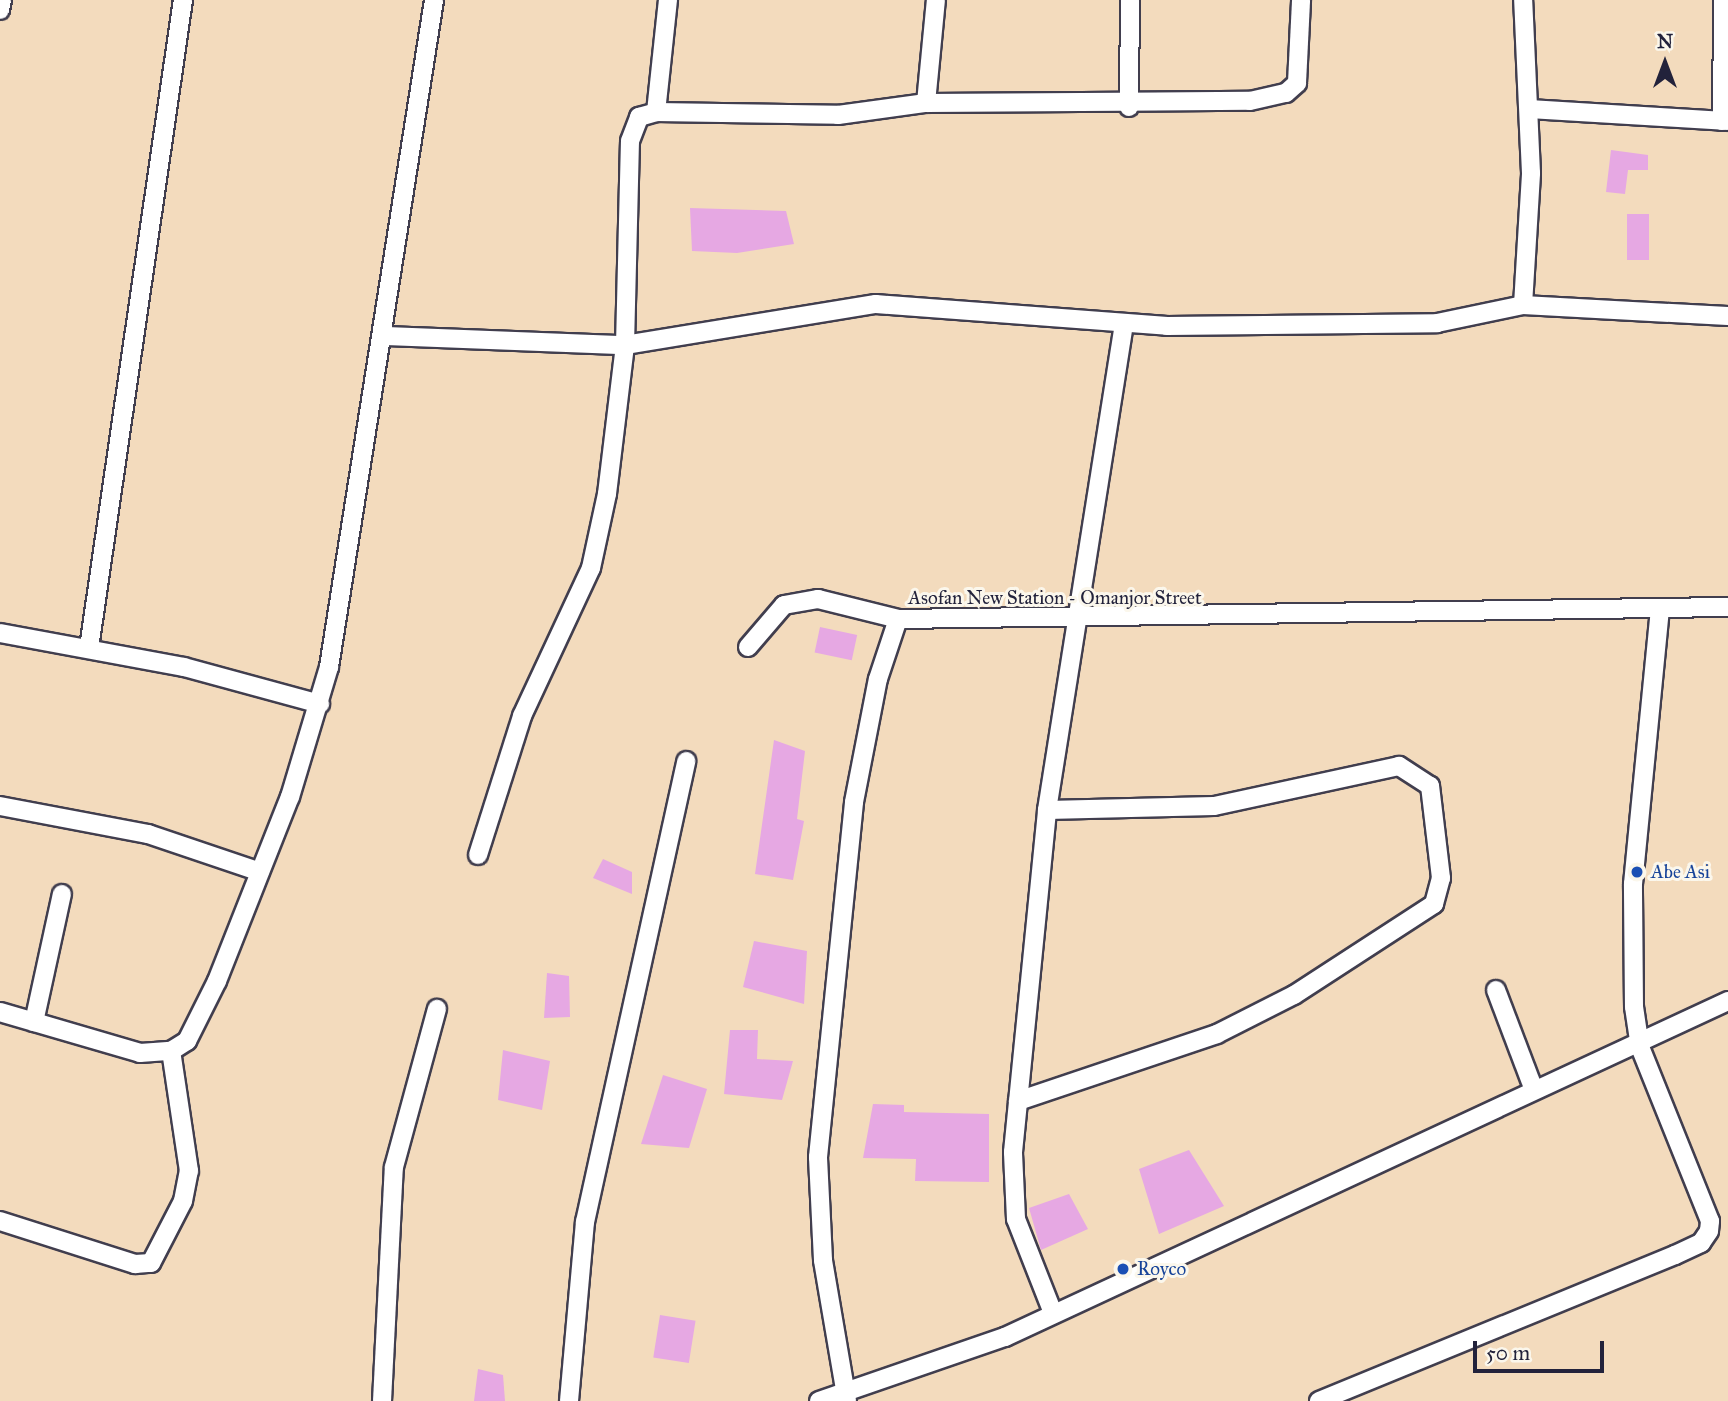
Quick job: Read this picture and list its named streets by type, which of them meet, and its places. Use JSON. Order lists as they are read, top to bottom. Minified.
{"streets":{"street":["Asofan New Station - Omanjor Street"]},"places":["Abe Asi","Royco"],"scale_bar":"50 m","north":"top"}
